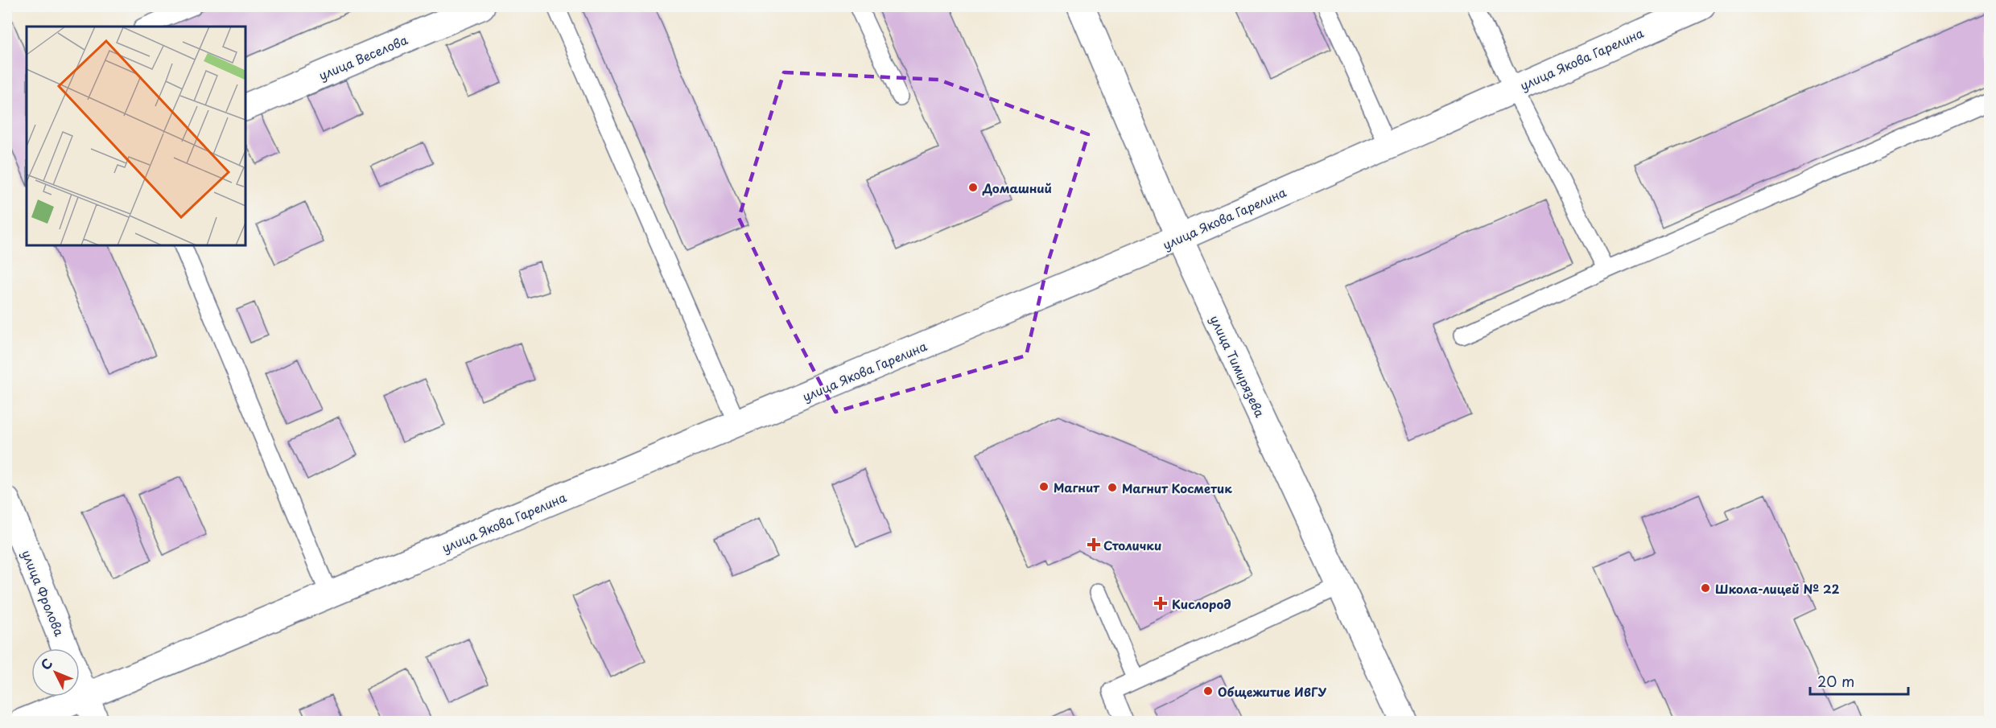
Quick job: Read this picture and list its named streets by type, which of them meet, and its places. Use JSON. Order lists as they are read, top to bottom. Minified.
{"streets":{"main road":["улица Веселова","улица Якова Гарелина","улица Тимирязева","улица Фролова"]},"crossings":[["улица Якова Гарелина","улица Тимирязева"],["улица Якова Гарелина","улица Фролова"]],"places":{"other":["Домашний","Магнит","Магнит Косметик","Школа-лицей № 22","Общежитие ИвГУ"],"health":["Столички","Кислород"]},"scale_bar":"20 m","north":"top left"}
